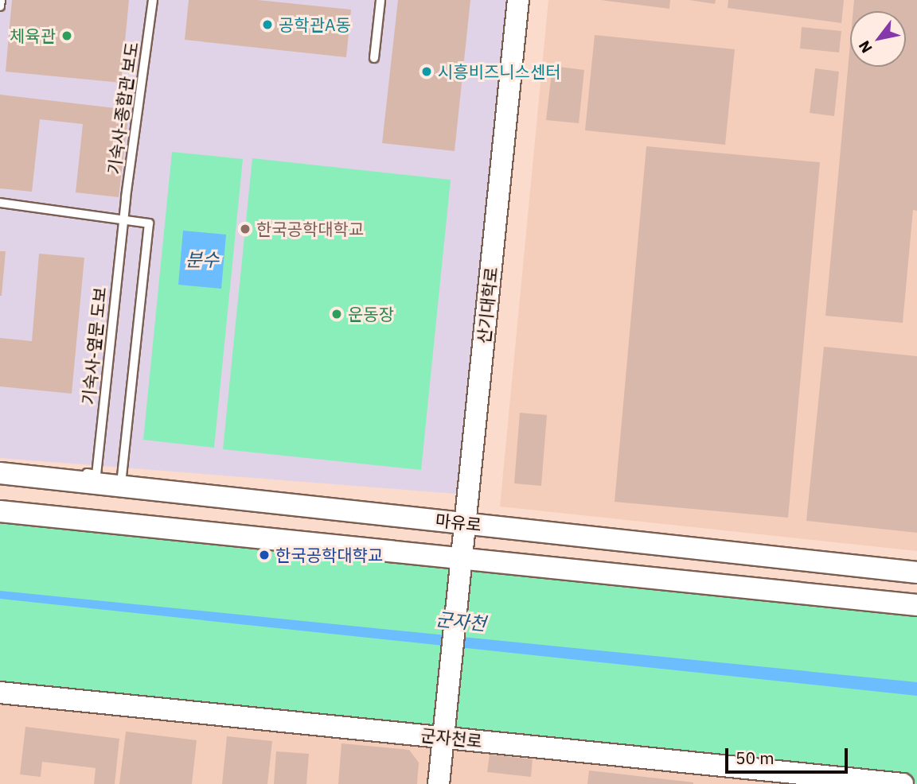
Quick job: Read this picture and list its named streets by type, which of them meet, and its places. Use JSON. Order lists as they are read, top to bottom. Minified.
{"streets":{"street":["산기대학로","마유로","군자천로"],"lane":["기숙사-종합관 보도","기숙사-옆문 도보"]},"crossings":[["기숙사-종합관 보도","기숙사-옆문 도보"],["산기대학로","마유로"],["산기대학로","군자천로"]],"water":["분수","군자천"],"places":["공학관A동","체육관","시흥비즈니스센터","한국공학대학교","운동장","한국공학대햑교"],"scale_bar":"50 m","north":"bottom left"}
